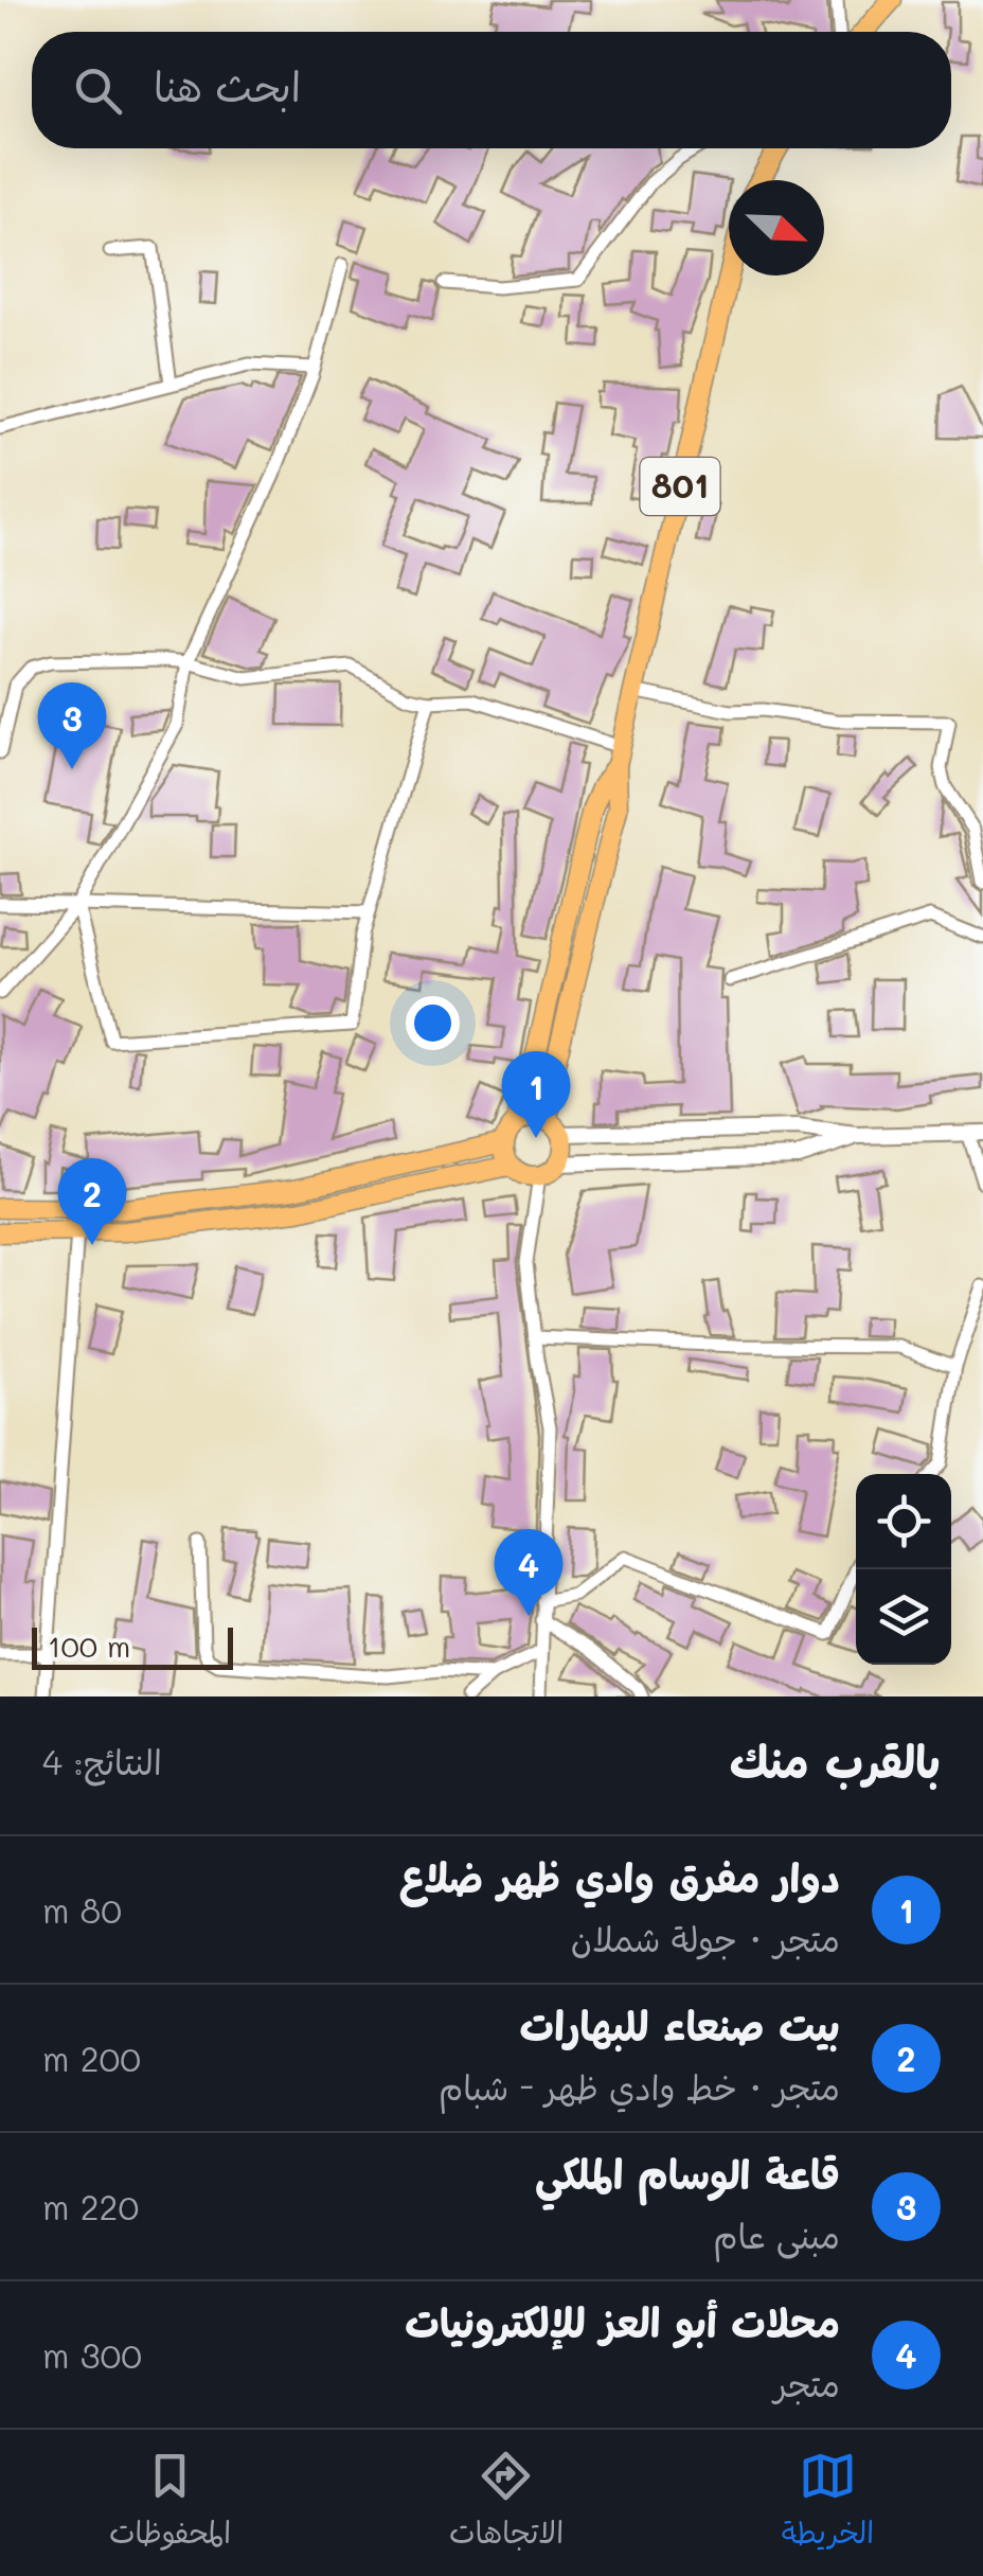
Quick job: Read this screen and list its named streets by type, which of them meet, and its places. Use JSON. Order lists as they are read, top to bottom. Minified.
{"streets":{"main road":["801"]},"scale_bar":"100 m","north":"bottom right","page":{"search":"ابحث هنا","pins":["3","1","2","4"],"scale":"100 m","heading":["بالقرب منك","النتائج: 4"],"list":[{"mark":"1","name":"دوار مفرق وادي ظهر ضلاع","note":"متجر · جولة شملان","value":"80 m"},{"mark":"2","name":"بيت صنعاء للبهارات","note":"متجر · خط وادي ظهر - شبام","value":"200 m"},{"mark":"3","name":"قاعة الوسام الملكي","note":"مبنى عام","value":"220 m"},{"mark":"4","name":"محلات أبو العز للإلكترونيات","note":"متجر","value":"300 m"}],"nav":["الخريطة","الاتجاهات","المحفوظات"]}}
